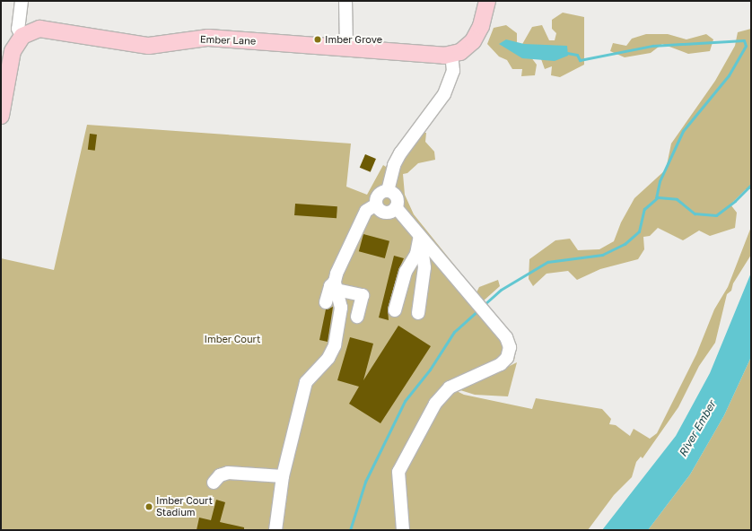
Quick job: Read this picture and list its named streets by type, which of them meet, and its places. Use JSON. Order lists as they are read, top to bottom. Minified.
{"streets":{"main road":["Ember Lane"]},"water":["River Ember"],"parks":["Imber Court"],"places":["Imber Grove","Imber Court Stadium"]}
